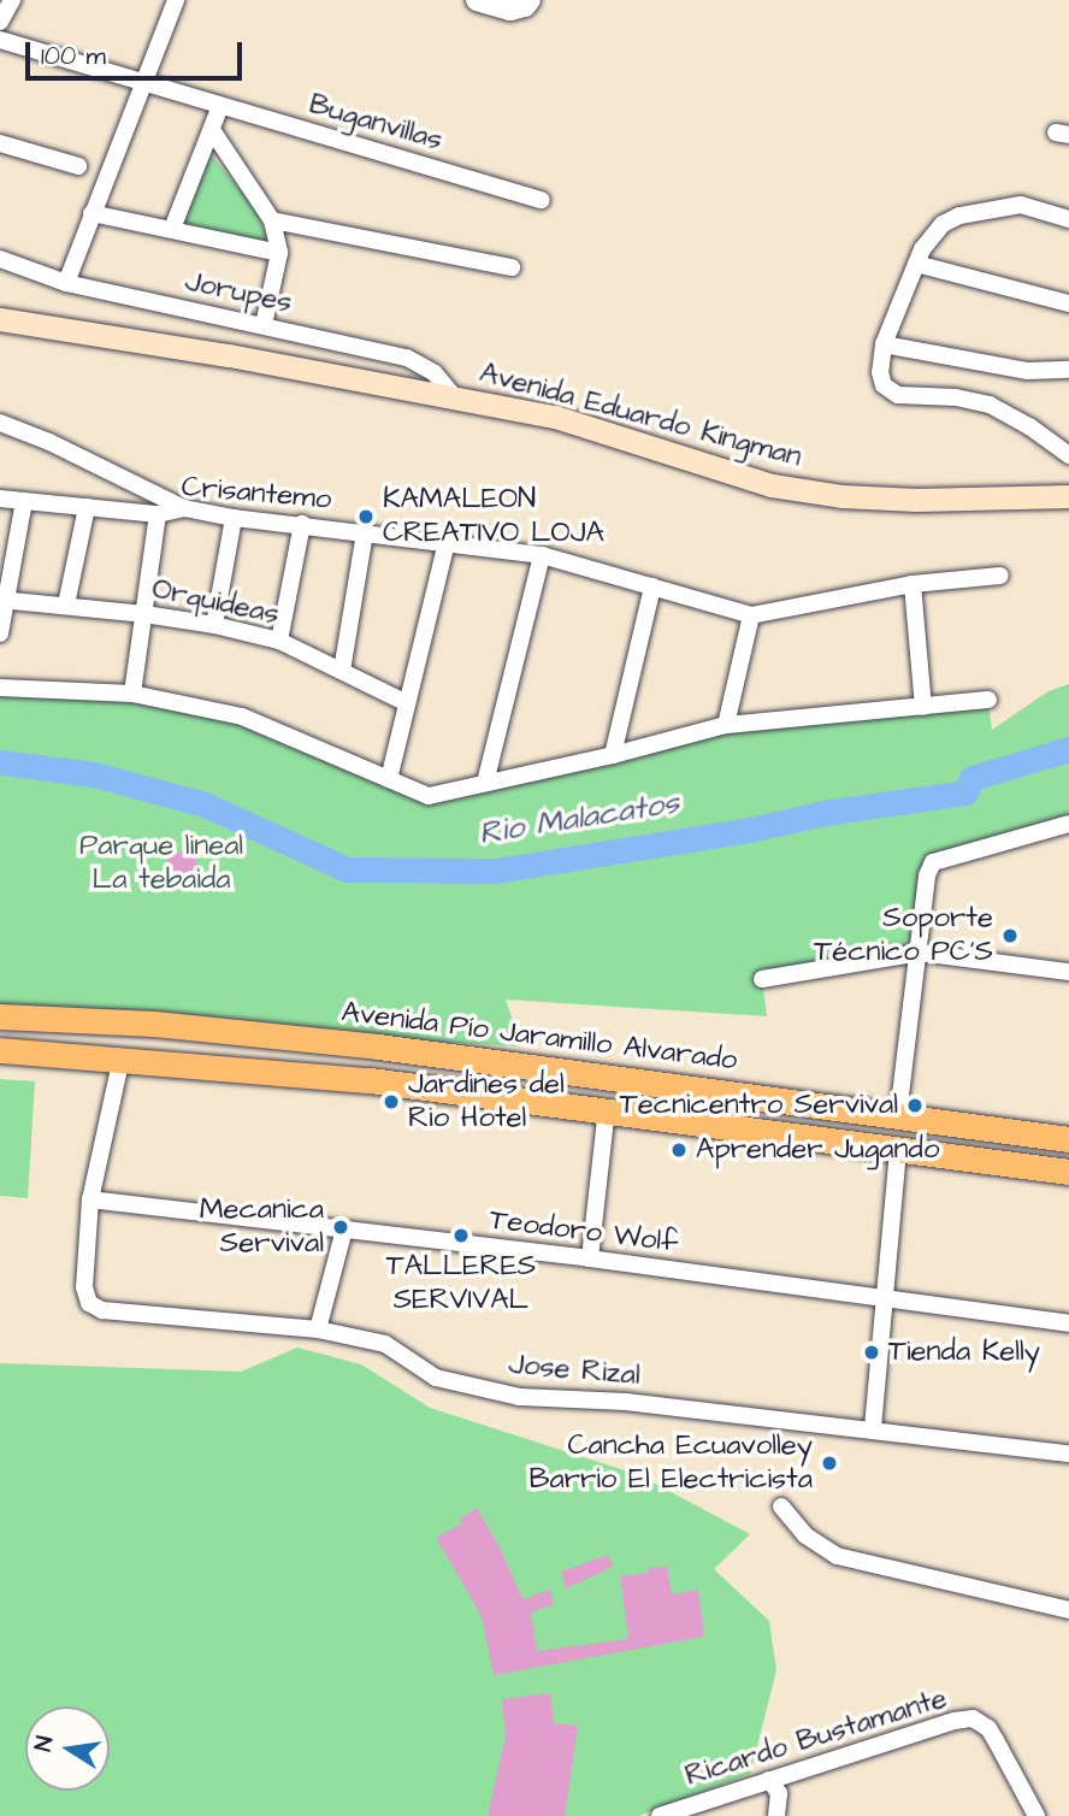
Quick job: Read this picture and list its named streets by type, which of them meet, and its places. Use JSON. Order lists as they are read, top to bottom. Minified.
{"streets":{"main road":["Avenida Eduardo Kingman","Avenida Pío Jaramillo Alvarado"],"street":["Buganvillas","Jorupes","Crisantemo","Orquideas","Teodoro Wolf","Jose Rizal","Ricardo Bustamante"]},"crossings":[["Jorupes","Avenida Eduardo Kingman"],["Teodoro Wolf","Jose Rizal"]],"water":["Rio Malacatos"],"parks":["Parque lineal La tebaida"],"places":["KAMALEON CREATIVO LOJA","Soporte Técnico PC'S","Jardines del Rio Hotel","Tecnicentro Servival","Aprender Jugando","Mecanica Servival","TALLERES SERVIVAL","Tienda Kelly","Cancha Ecuavolley Barrio El Electricista"],"scale_bar":"100 m","north":"left"}
